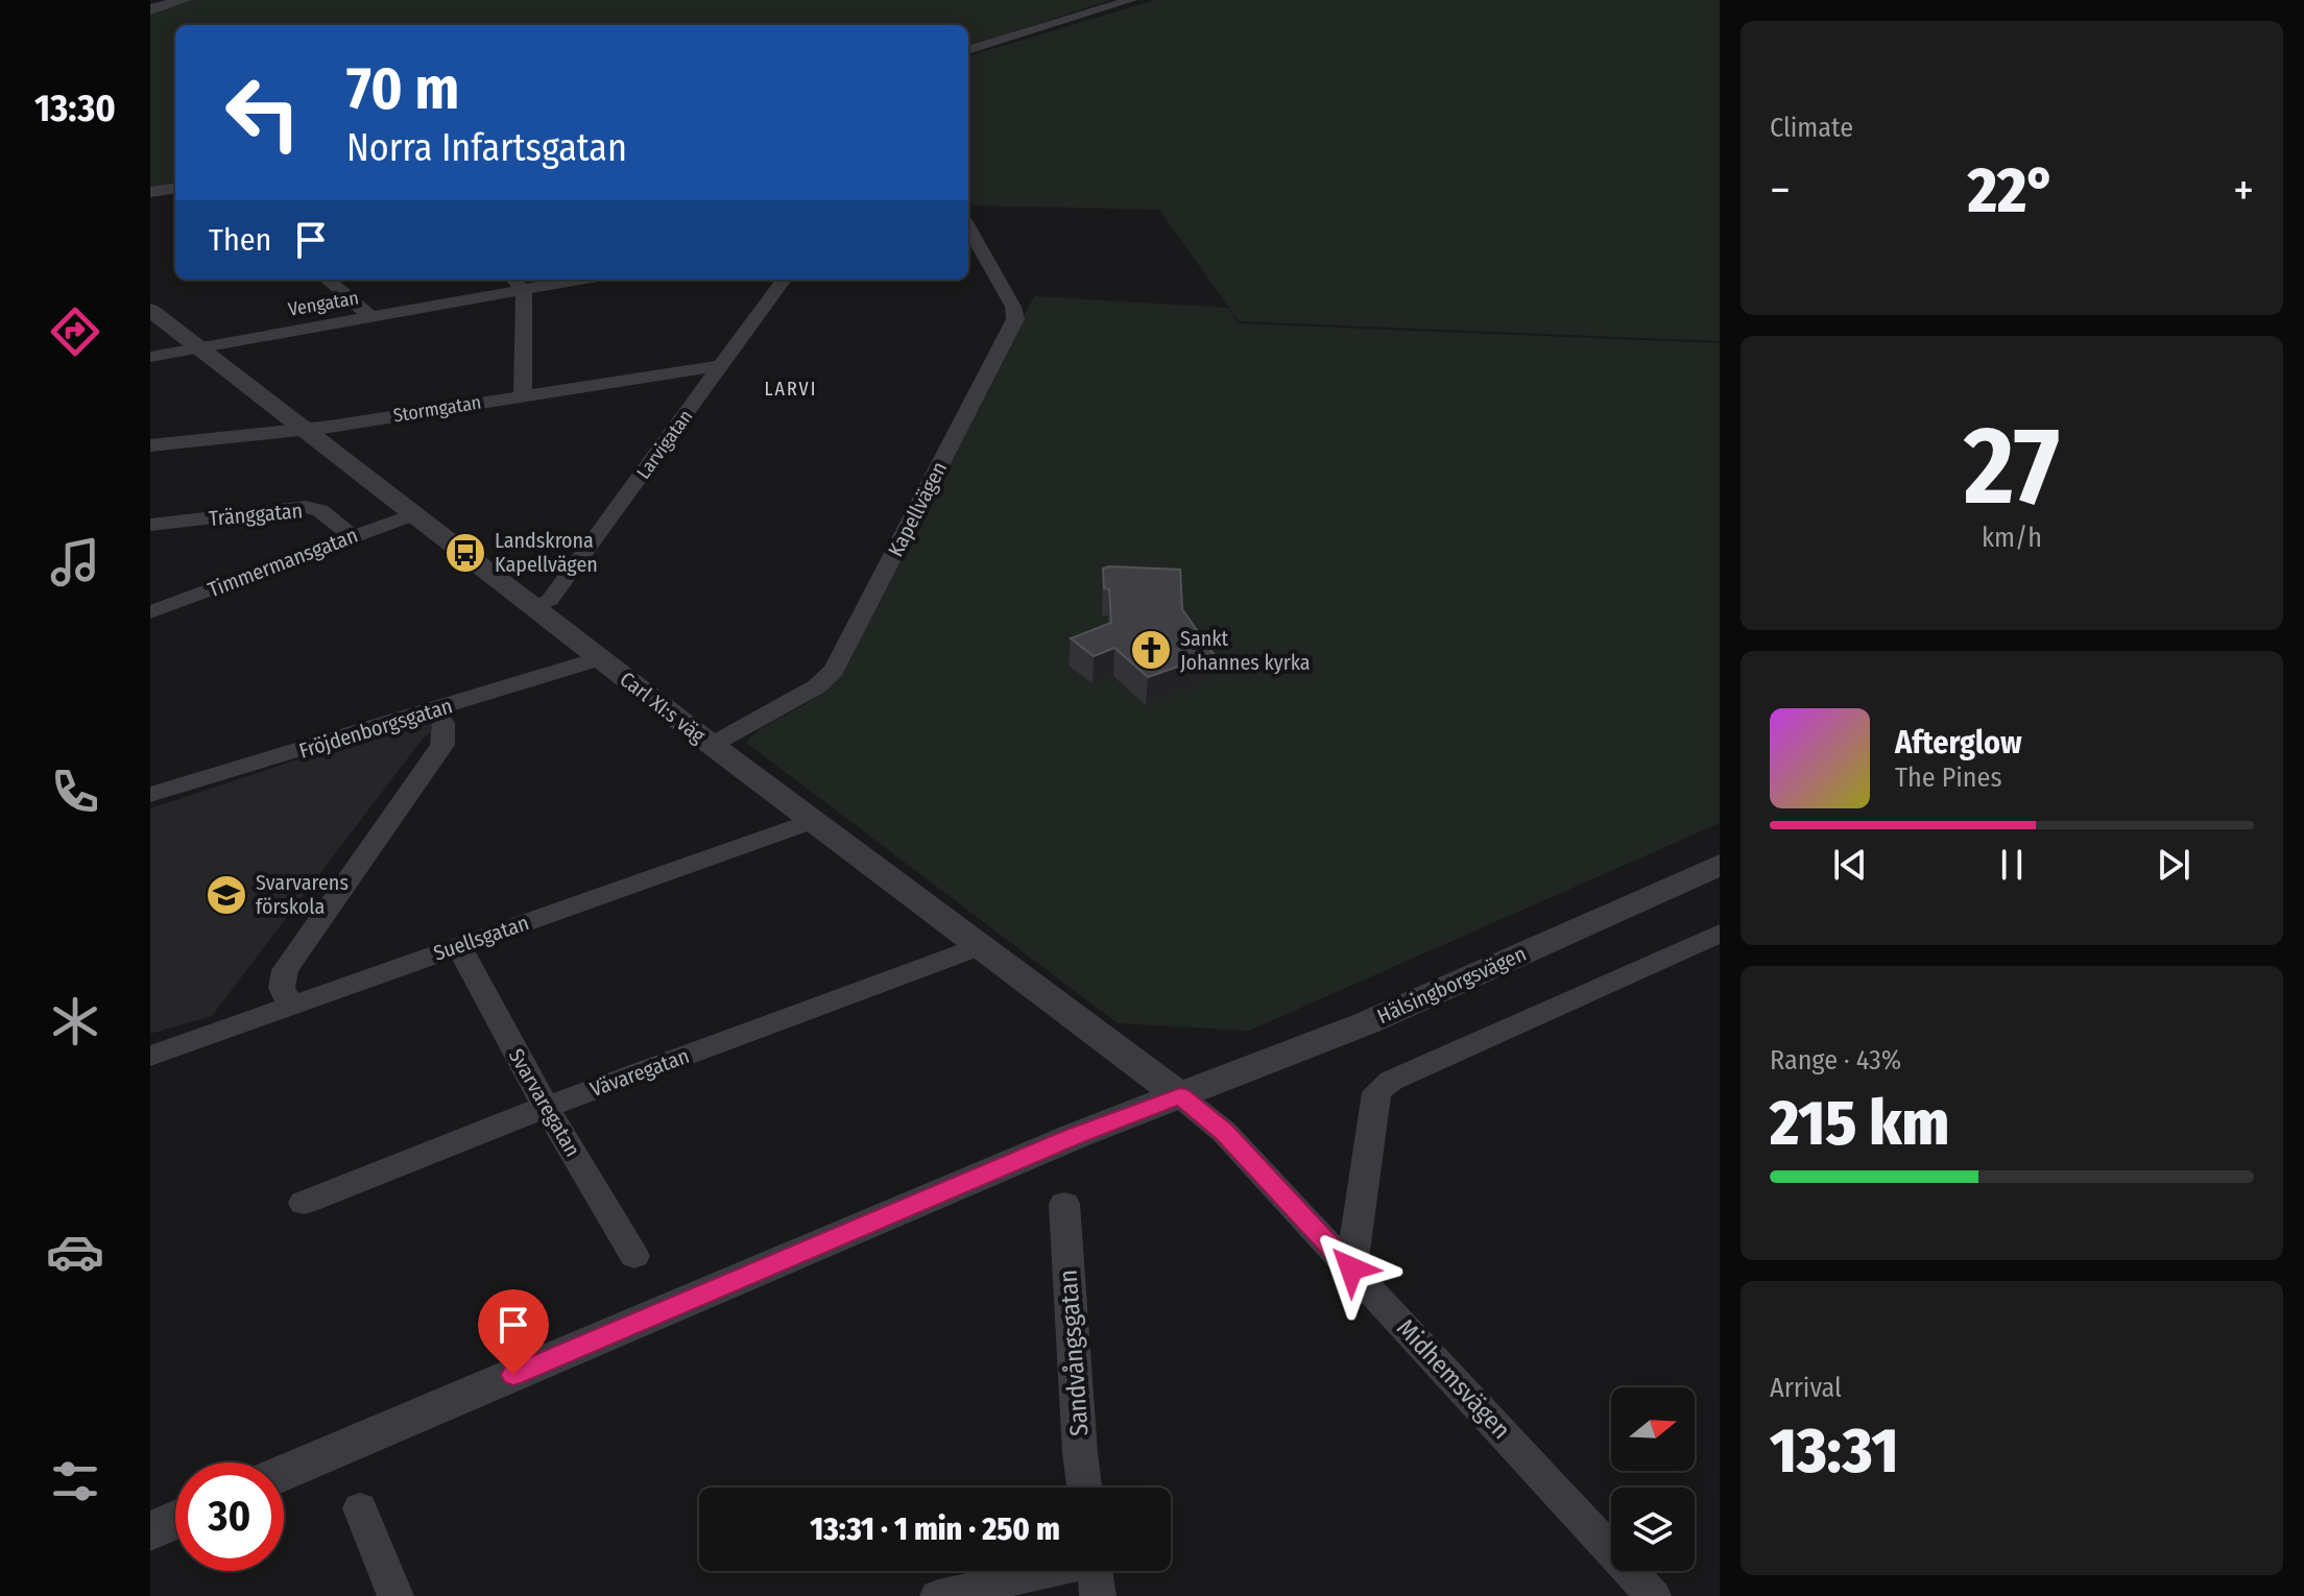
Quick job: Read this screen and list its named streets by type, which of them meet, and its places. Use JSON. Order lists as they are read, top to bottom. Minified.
{"streets":{"street":["Vengatan","Stormgatan","Larvigatan","Kapellvägen","Tränggatan","Timmermansgatan","Carl XI:s väg","Fröjdenborgsgatan","Suellsgatan","Hälsingborgsvägen","Vävaregatan","Svarvaregatan","Sandvångsgatan","Midhemsvägen"]},"crossings":[["Vengatan","Carl XI:s väg"],["Stormgatan","Larvigatan"],["Stormgatan","Carl XI:s väg"],["Larvigatan","Carl XI:s väg"],["Kapellvägen","Carl XI:s väg"],["Tränggatan","Timmermansgatan"],["Timmermansgatan","Carl XI:s väg"],["Carl XI:s väg","Fröjdenborgsgatan"],["Carl XI:s väg","Suellsgatan"],["Carl XI:s väg","Hälsingborgsvägen"],["Carl XI:s väg","Vävaregatan"],["Carl XI:s väg","Midhemsvägen"],["Suellsgatan","Svarvaregatan"],["Hälsingborgsvägen","Midhemsvägen"],["Vävaregatan","Svarvaregatan"]],"districts":["LARVI"],"places":{"bus stop":["Landskrona Kapellvägen"],"church":["Sankt Johannes kyrka"],"school or university":["Svarvarens förskola"]},"north":"right","page":{"tabs":"13:30","tile":["Climate",["27","km/h"],["Range · 43%","215 km"],["Arrival","13:31"]],"turn":["70 m","Norra Infartsgatan"],"heat":["−","22°","+"],"then":"Then","song":["Afterglow","The Pines"],"limit":"30","trip":"13:31 · 1 min · 250 m"}}
